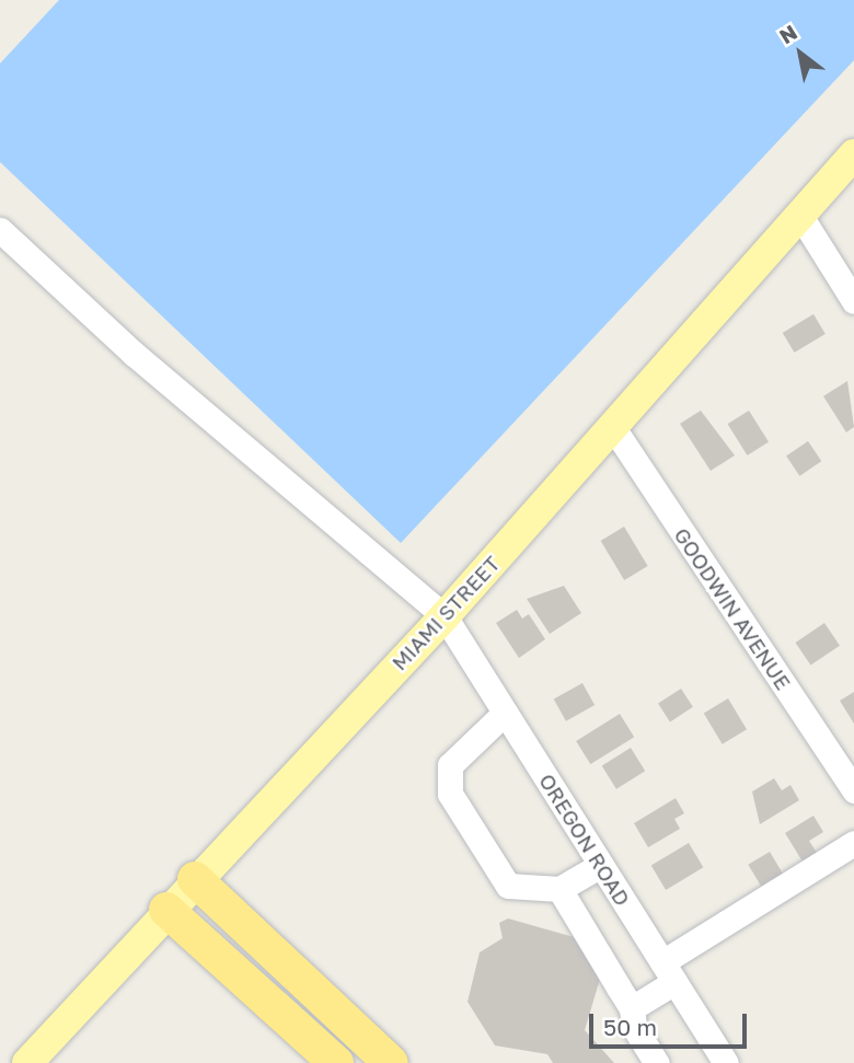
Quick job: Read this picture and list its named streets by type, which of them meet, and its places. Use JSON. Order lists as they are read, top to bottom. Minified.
{"streets":{"main road":["MIAMI STREET"],"street":["GOODWIN AVENUE","OREGON ROAD"]},"crossings":[["GOODWIN AVENUE","MIAMI STREET"],["MIAMI STREET","OREGON ROAD"]],"scale_bar":"50 m","north":"top left"}
